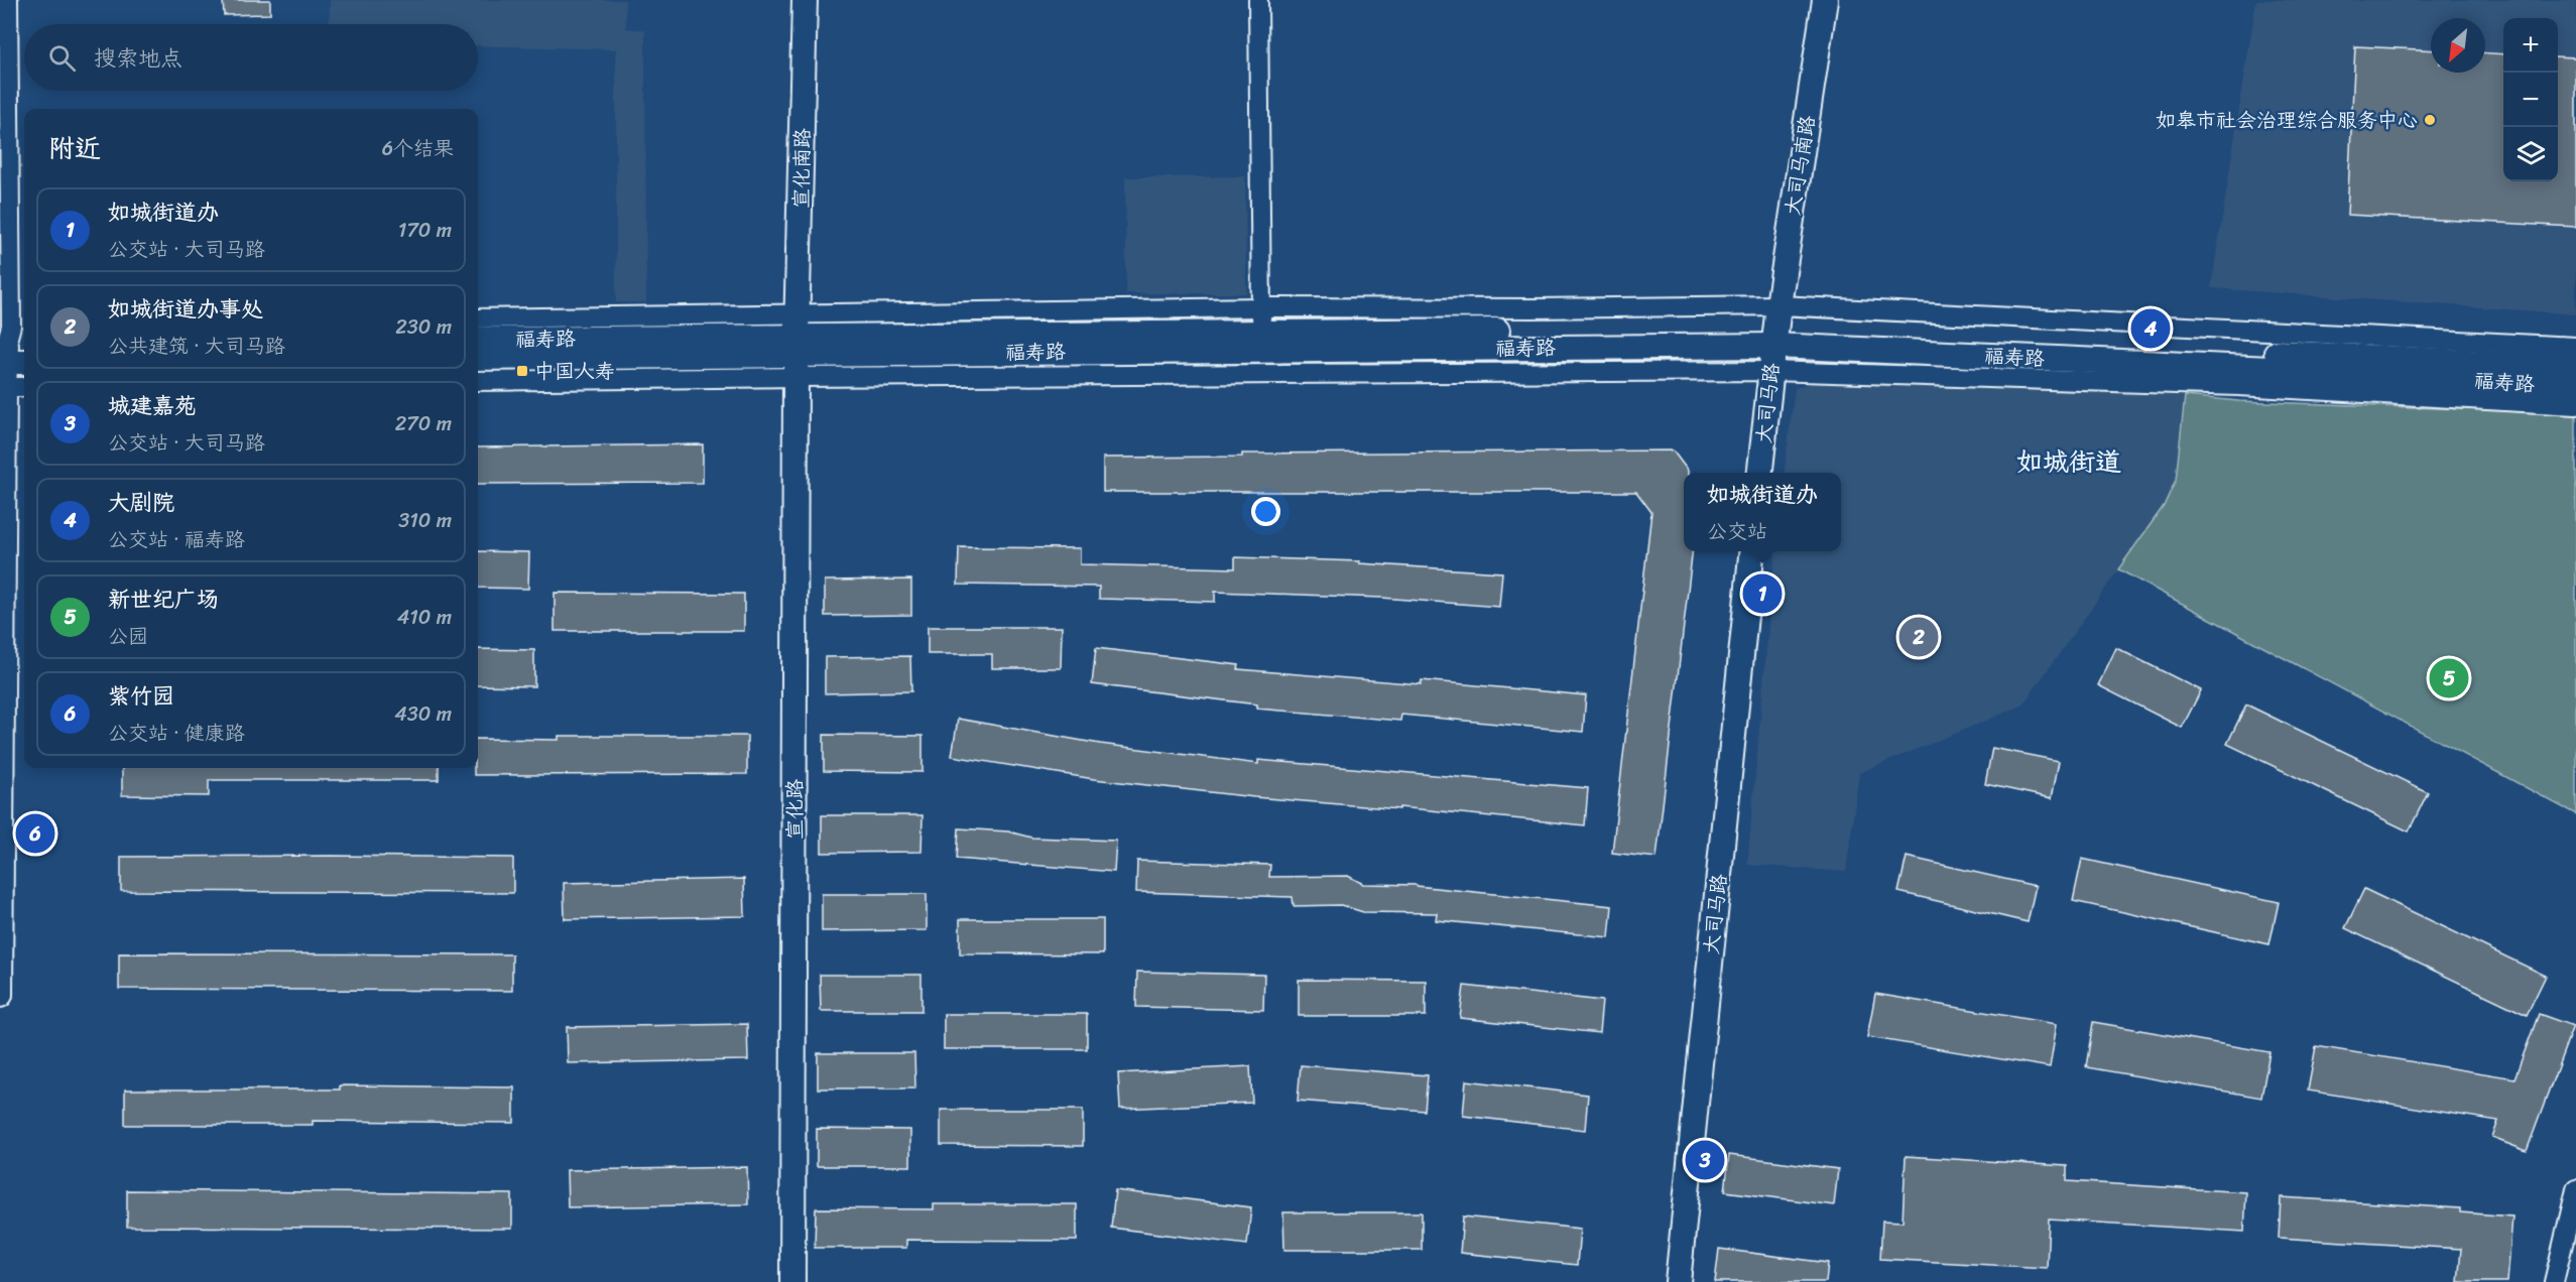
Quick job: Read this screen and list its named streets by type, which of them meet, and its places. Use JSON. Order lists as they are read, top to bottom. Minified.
{"streets":{"main road":["大司马南路","宣化南路","福寿路","大司马路","宣化路"]},"crossings":[["大司马南路","福寿路"],["大司马南路","大司马路"],["宣化南路","福寿路"],["宣化南路","宣化路"],["福寿路","大司马路"],["福寿路","宣化路"]],"districts":["如城街道"],"places":{"other":["如皋市社会治理综合服务中心"],"transit":["中国人寿"]},"north":"bottom left","page":{"map_buttons":["+","−"],"search":"搜索地点","heading":["附近","6个结果"],"list":[{"mark":"1","name":"如城街道办","note":"公交站 · 大司马路","value":"170 m"},{"mark":"2","name":"如城街道办事处","note":"公共建筑 · 大司马路","value":"230 m"},{"mark":"3","name":"城建嘉苑","note":"公交站 · 大司马路","value":"270 m"},{"mark":"4","name":"大剧院","note":"公交站 · 福寿路","value":"310 m"},{"mark":"5","name":"新世纪广场","note":"公园","value":"410 m"},{"mark":"6","name":"紫竹园","note":"公交站 · 健康路","value":"430 m"}],"pins":["4","1","2","5","6","3"],"popup":["如城街道办","公交站"]}}
